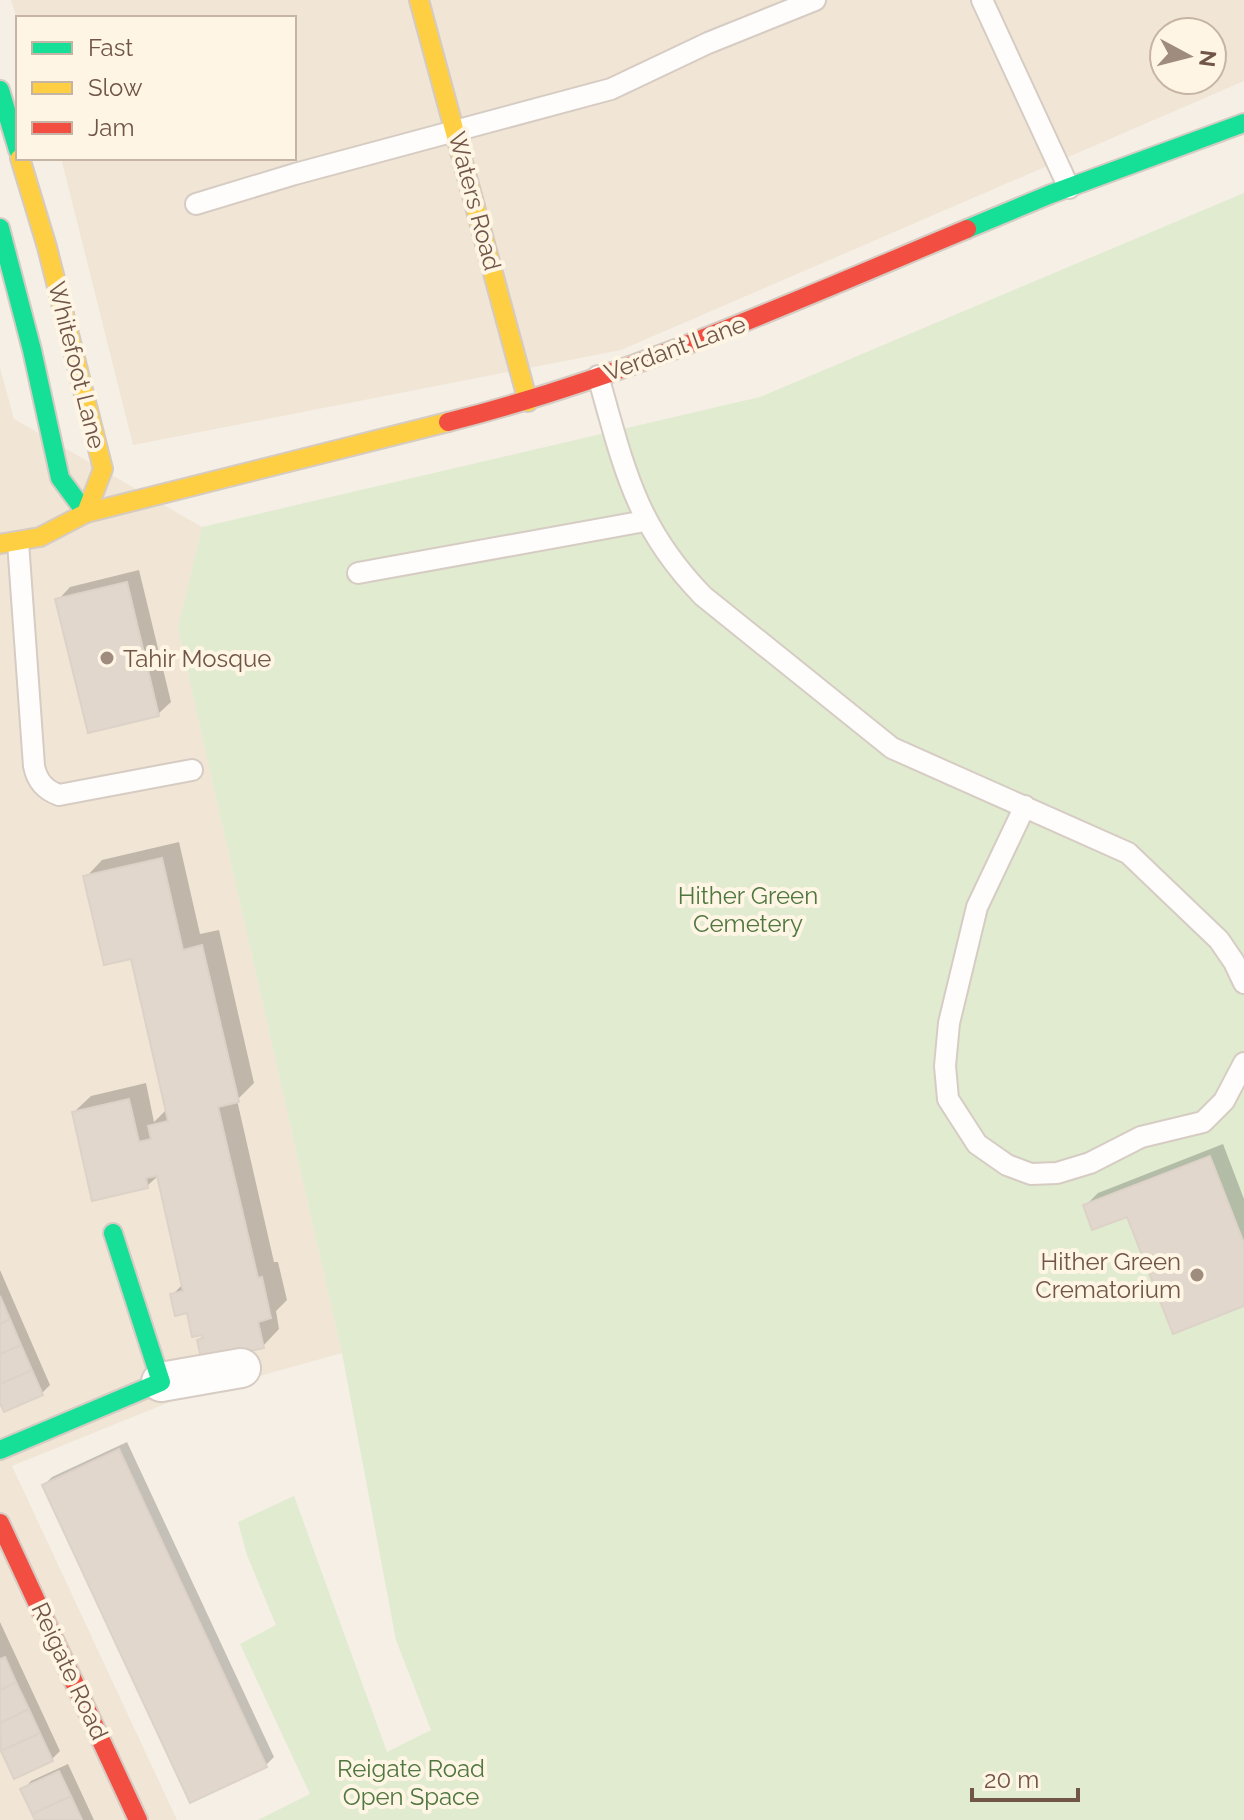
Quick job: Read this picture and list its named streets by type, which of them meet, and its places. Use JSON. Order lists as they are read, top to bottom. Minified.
{"streets":{"street":["Waters Road","Verdant Lane","Whitefoot Lane","Reigate Road"]},"crossings":[["Waters Road","Verdant Lane"],["Verdant Lane","Whitefoot Lane"]],"parks":["Hither Green Cemetery","Reigate Road Open Space"],"places":["Tahir Mosque","Hither Green Crematorium"],"legend":["Fast","Slow","Jam"],"scale_bar":"20 m","north":"right"}
